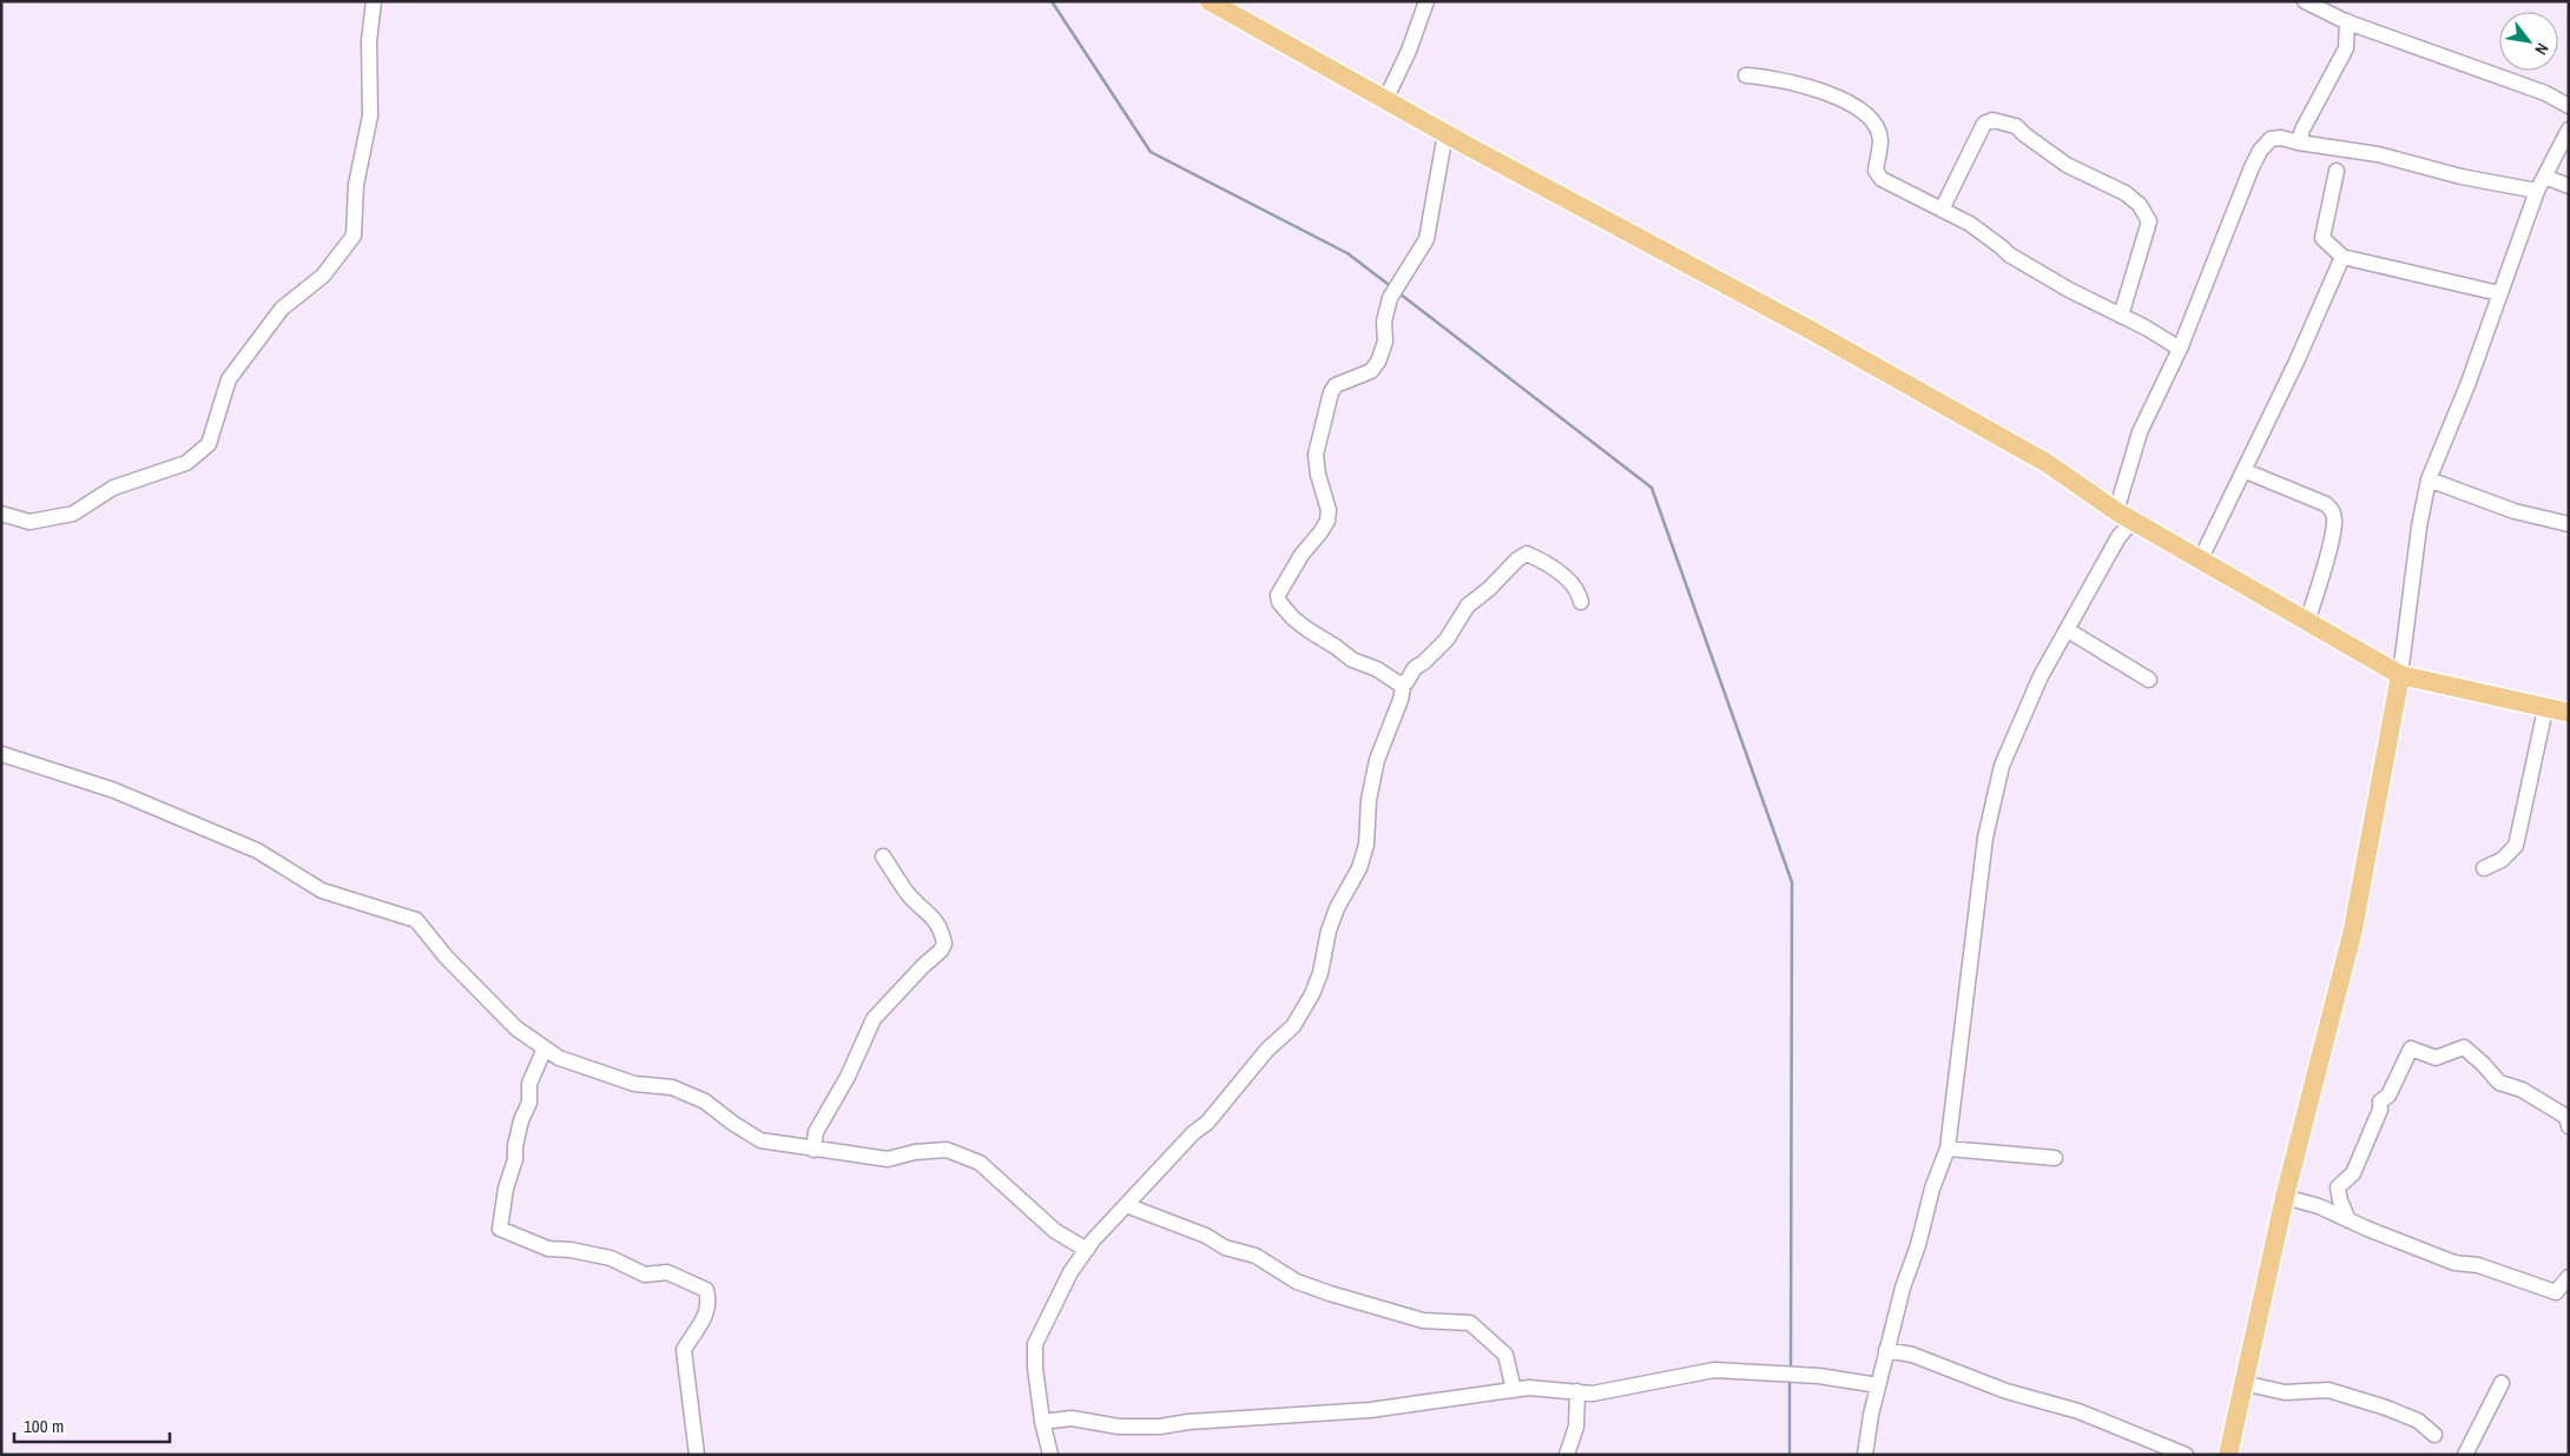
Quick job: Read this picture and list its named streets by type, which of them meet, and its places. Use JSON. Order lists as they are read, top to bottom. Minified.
{"scale_bar":"100 m","north":"bottom right"}
